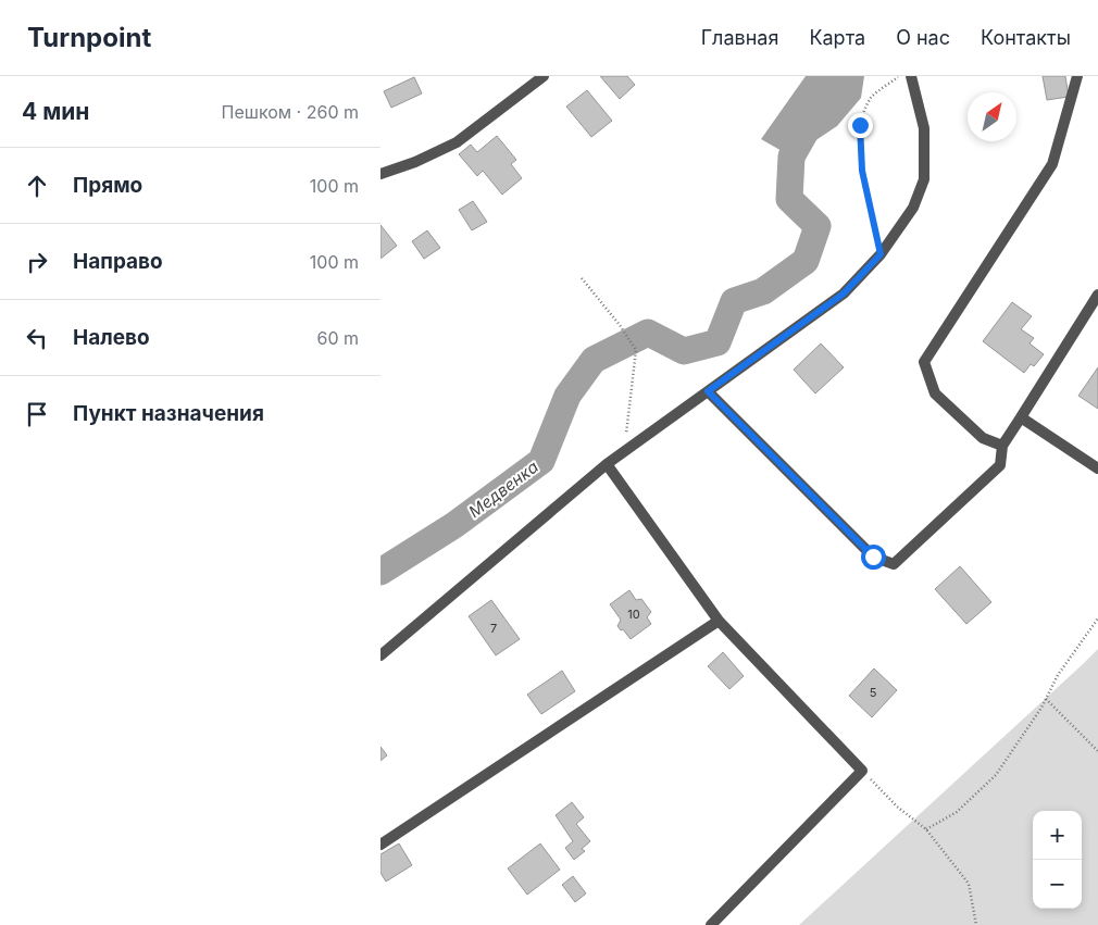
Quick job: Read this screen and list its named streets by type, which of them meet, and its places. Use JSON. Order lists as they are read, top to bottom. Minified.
{"water":["Медвенка"],"house_numbers":["10","7","5"],"north":"top right","page":{"header":"Turnpoint","nav":["Главная","Карта","О нас","Контакты"],"heading":["4 мин","Пешком · 260 m"],"list":[["Прямо","100 m"],["Направо","100 m"],["Налево","60 m"],"Пункт назначения"],"map_buttons":["+","−"]}}
